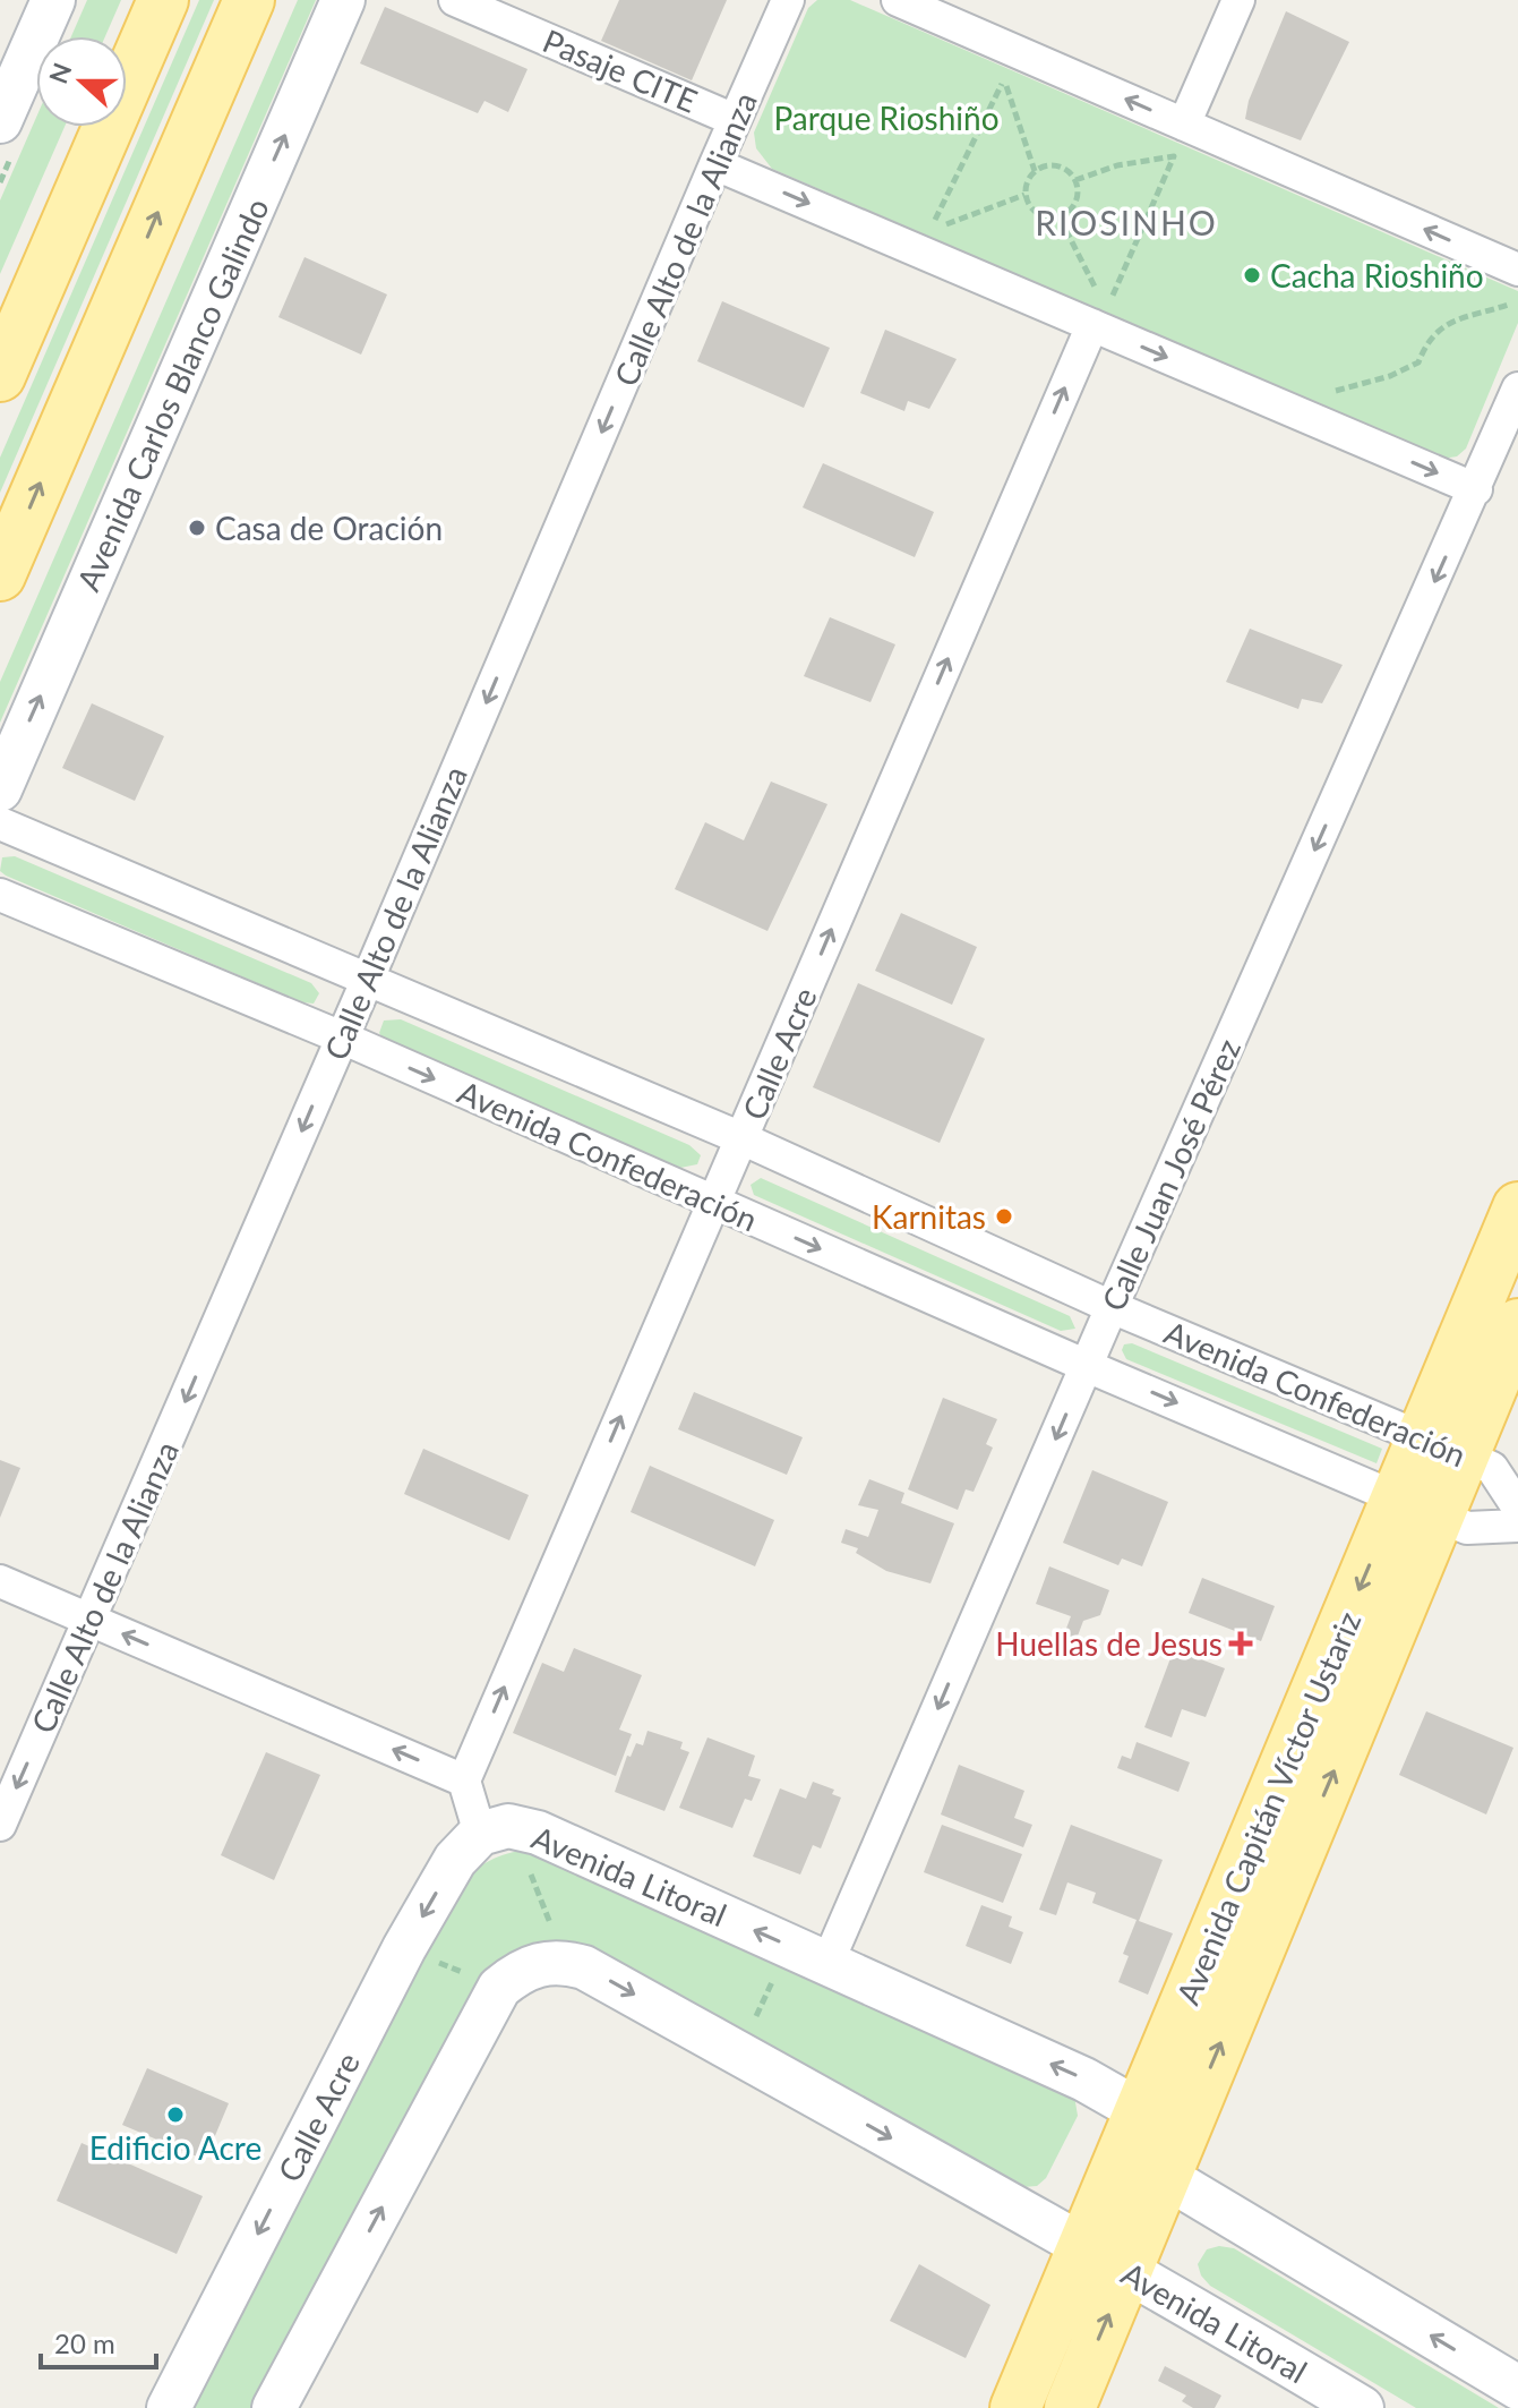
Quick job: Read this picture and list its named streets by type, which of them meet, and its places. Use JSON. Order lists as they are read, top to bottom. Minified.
{"streets":{"main road":["Avenida Capitán Víctor Ustariz"],"street":["Pasaje CITE","Calle Alto de la Alianza","Avenida Carlos Blanco Galindo","Calle Acre","Avenida Confederación","Calle Juan José Pérez","Avenida Litoral"]},"crossings":[["Pasaje CITE","Calle Alto de la Alianza"],["Calle Alto de la Alianza","Avenida Confederación"],["Calle Acre","Avenida Confederación"],["Calle Acre","Avenida Litoral"],["Avenida Confederación","Calle Juan José Pérez"],["Avenida Confederación","Avenida Capitán Víctor Ustariz"],["Calle Juan José Pérez","Avenida Litoral"],["Avenida Capitán Víctor Ustariz","Avenida Litoral"]],"one_way":["Calle Alto de la Alianza","Avenida Carlos Blanco Galindo","Calle Juan José Pérez"],"districts":["RIOSINHO"],"parks":["Parque Rioshiño"],"places":{"other":["Cacha Rioshiño","Casa de Oración","Karnitas","Edificio Acre"],"health":["Huellas de Jesus"]},"scale_bar":"20 m","north":"left"}
